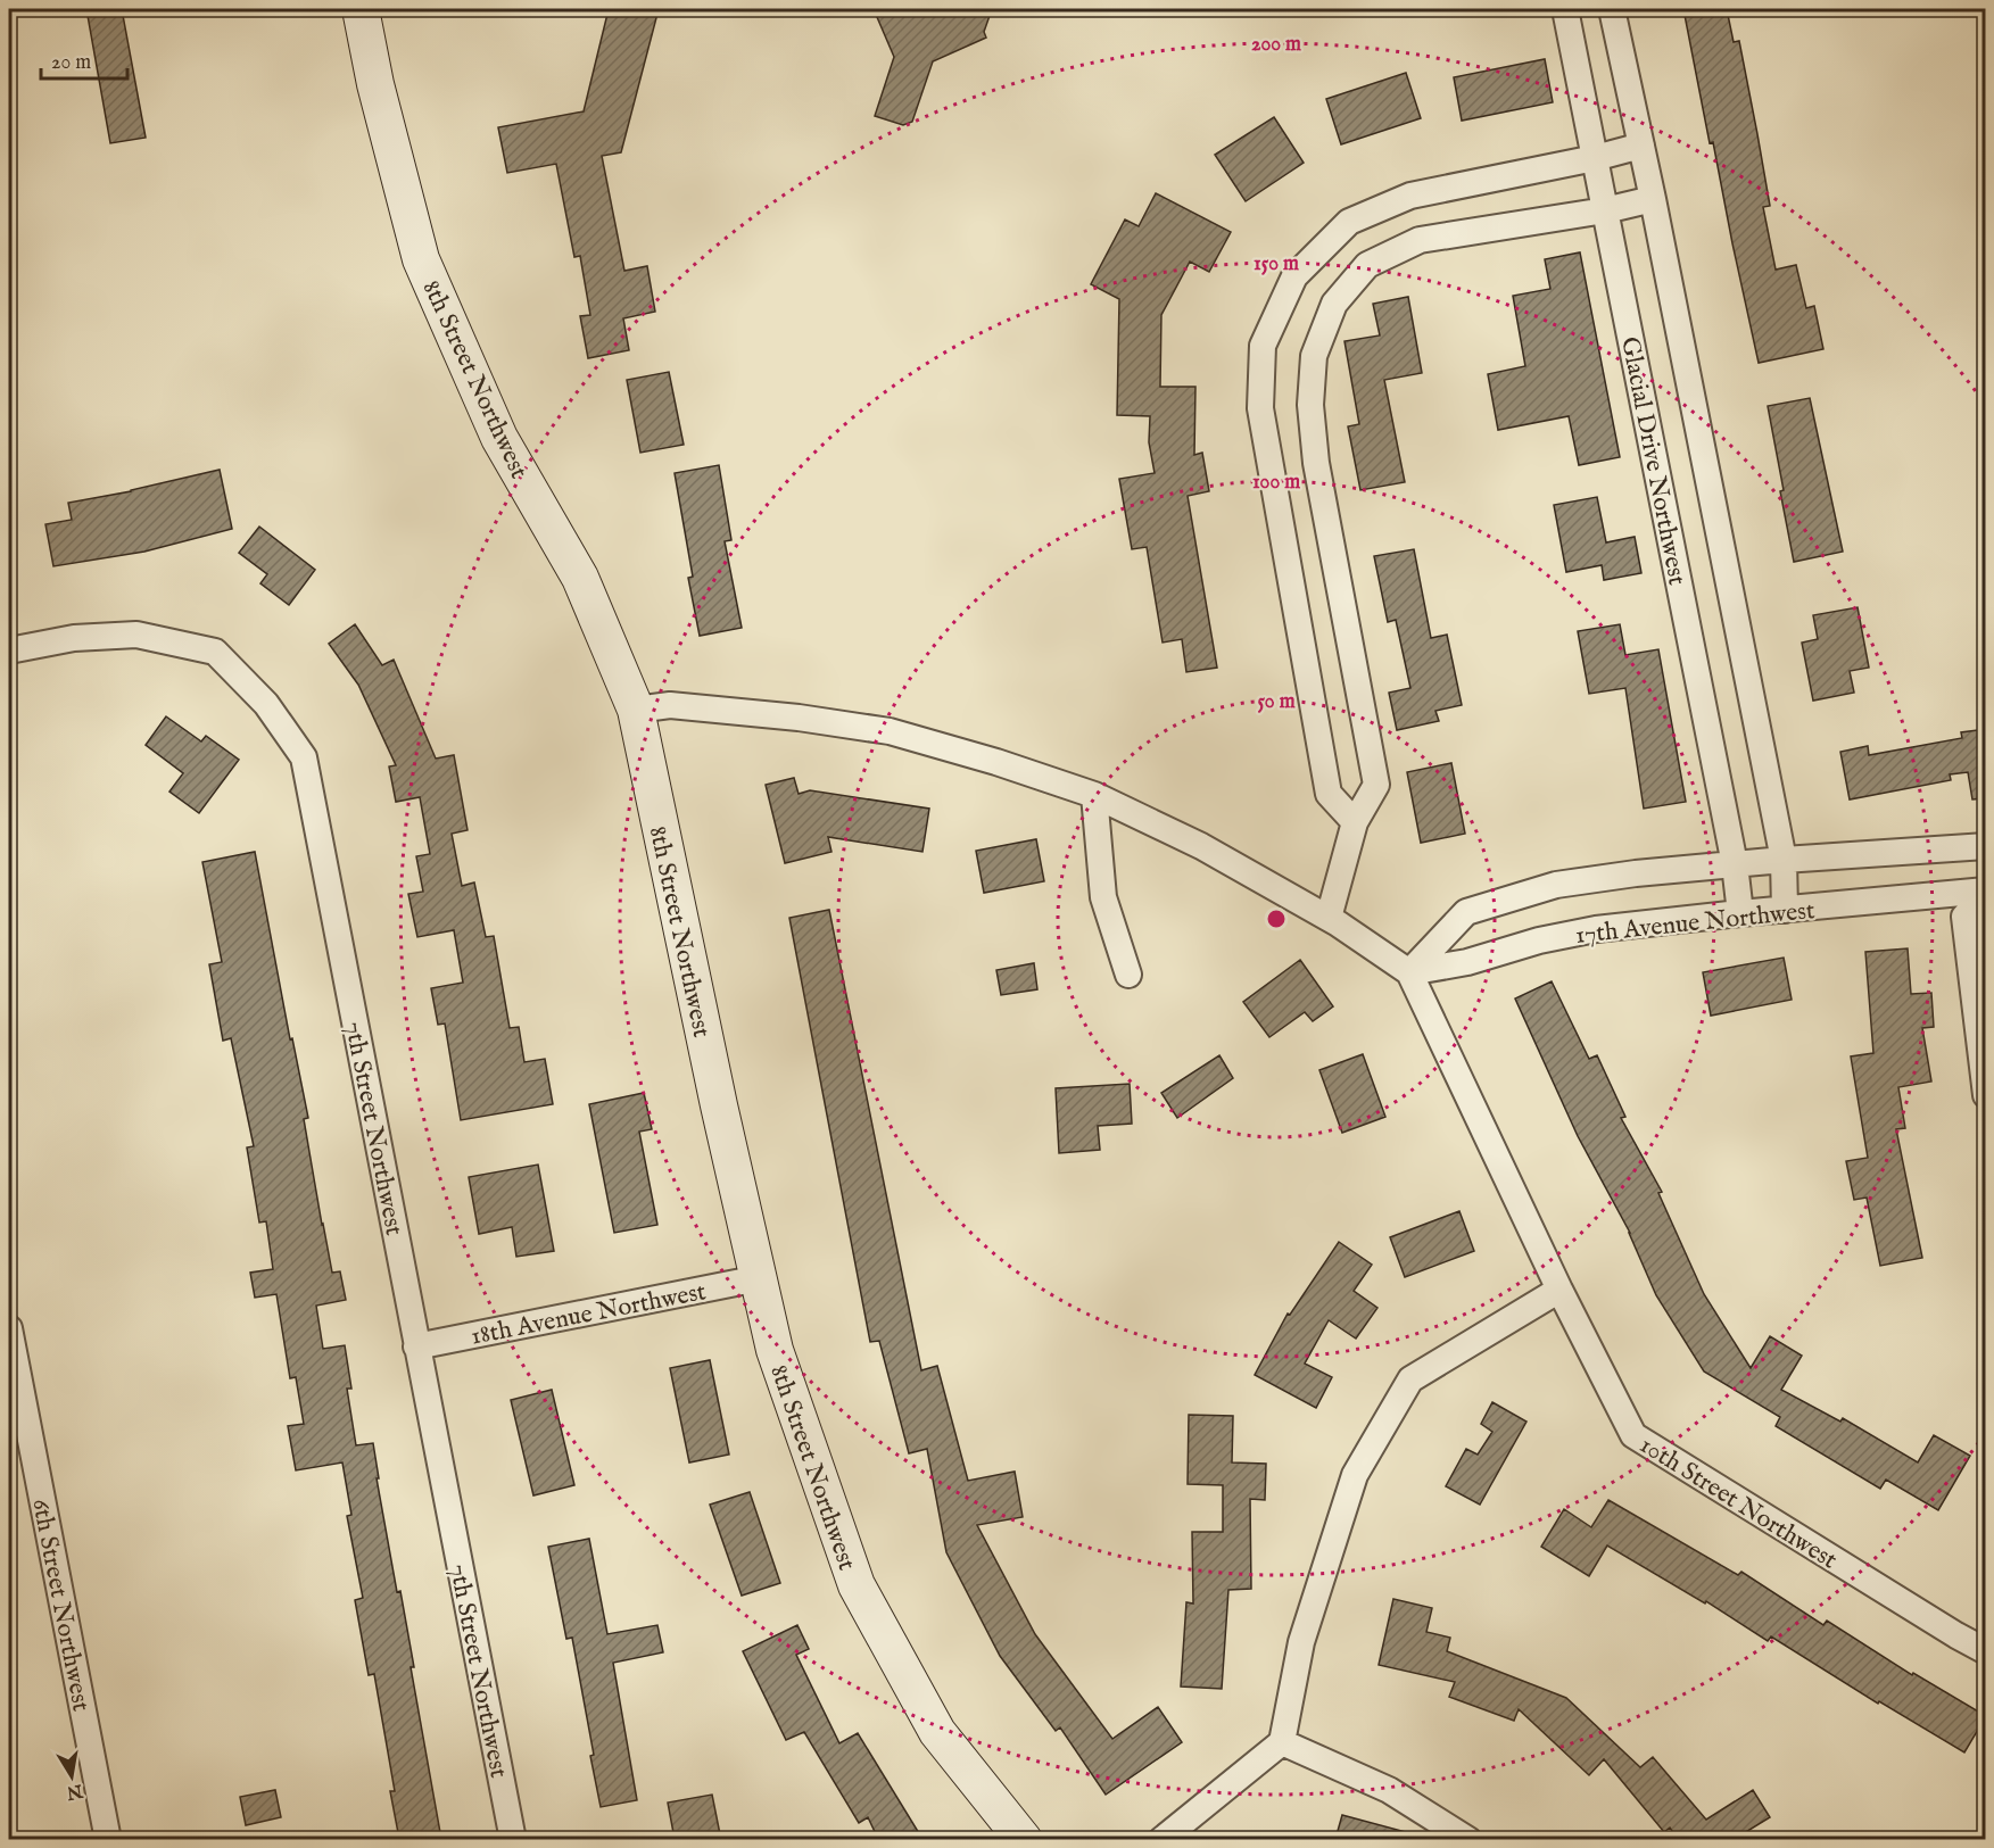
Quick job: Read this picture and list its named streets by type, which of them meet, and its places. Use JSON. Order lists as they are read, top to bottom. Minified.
{"streets":{"street":["8th Street Northwest","Glacial Drive Northwest","17th Avenue Northwest","7th Street Northwest","18th Avenue Northwest","10th Street Northwest","6th Street Northwest"]},"crossings":[["8th Street Northwest","18th Avenue Northwest"],["Glacial Drive Northwest","17th Avenue Northwest"],["7th Street Northwest","18th Avenue Northwest"]],"scale_bar":"20 m","north":"bottom","rings":["200 m","150 m","100 m","50 m"]}
